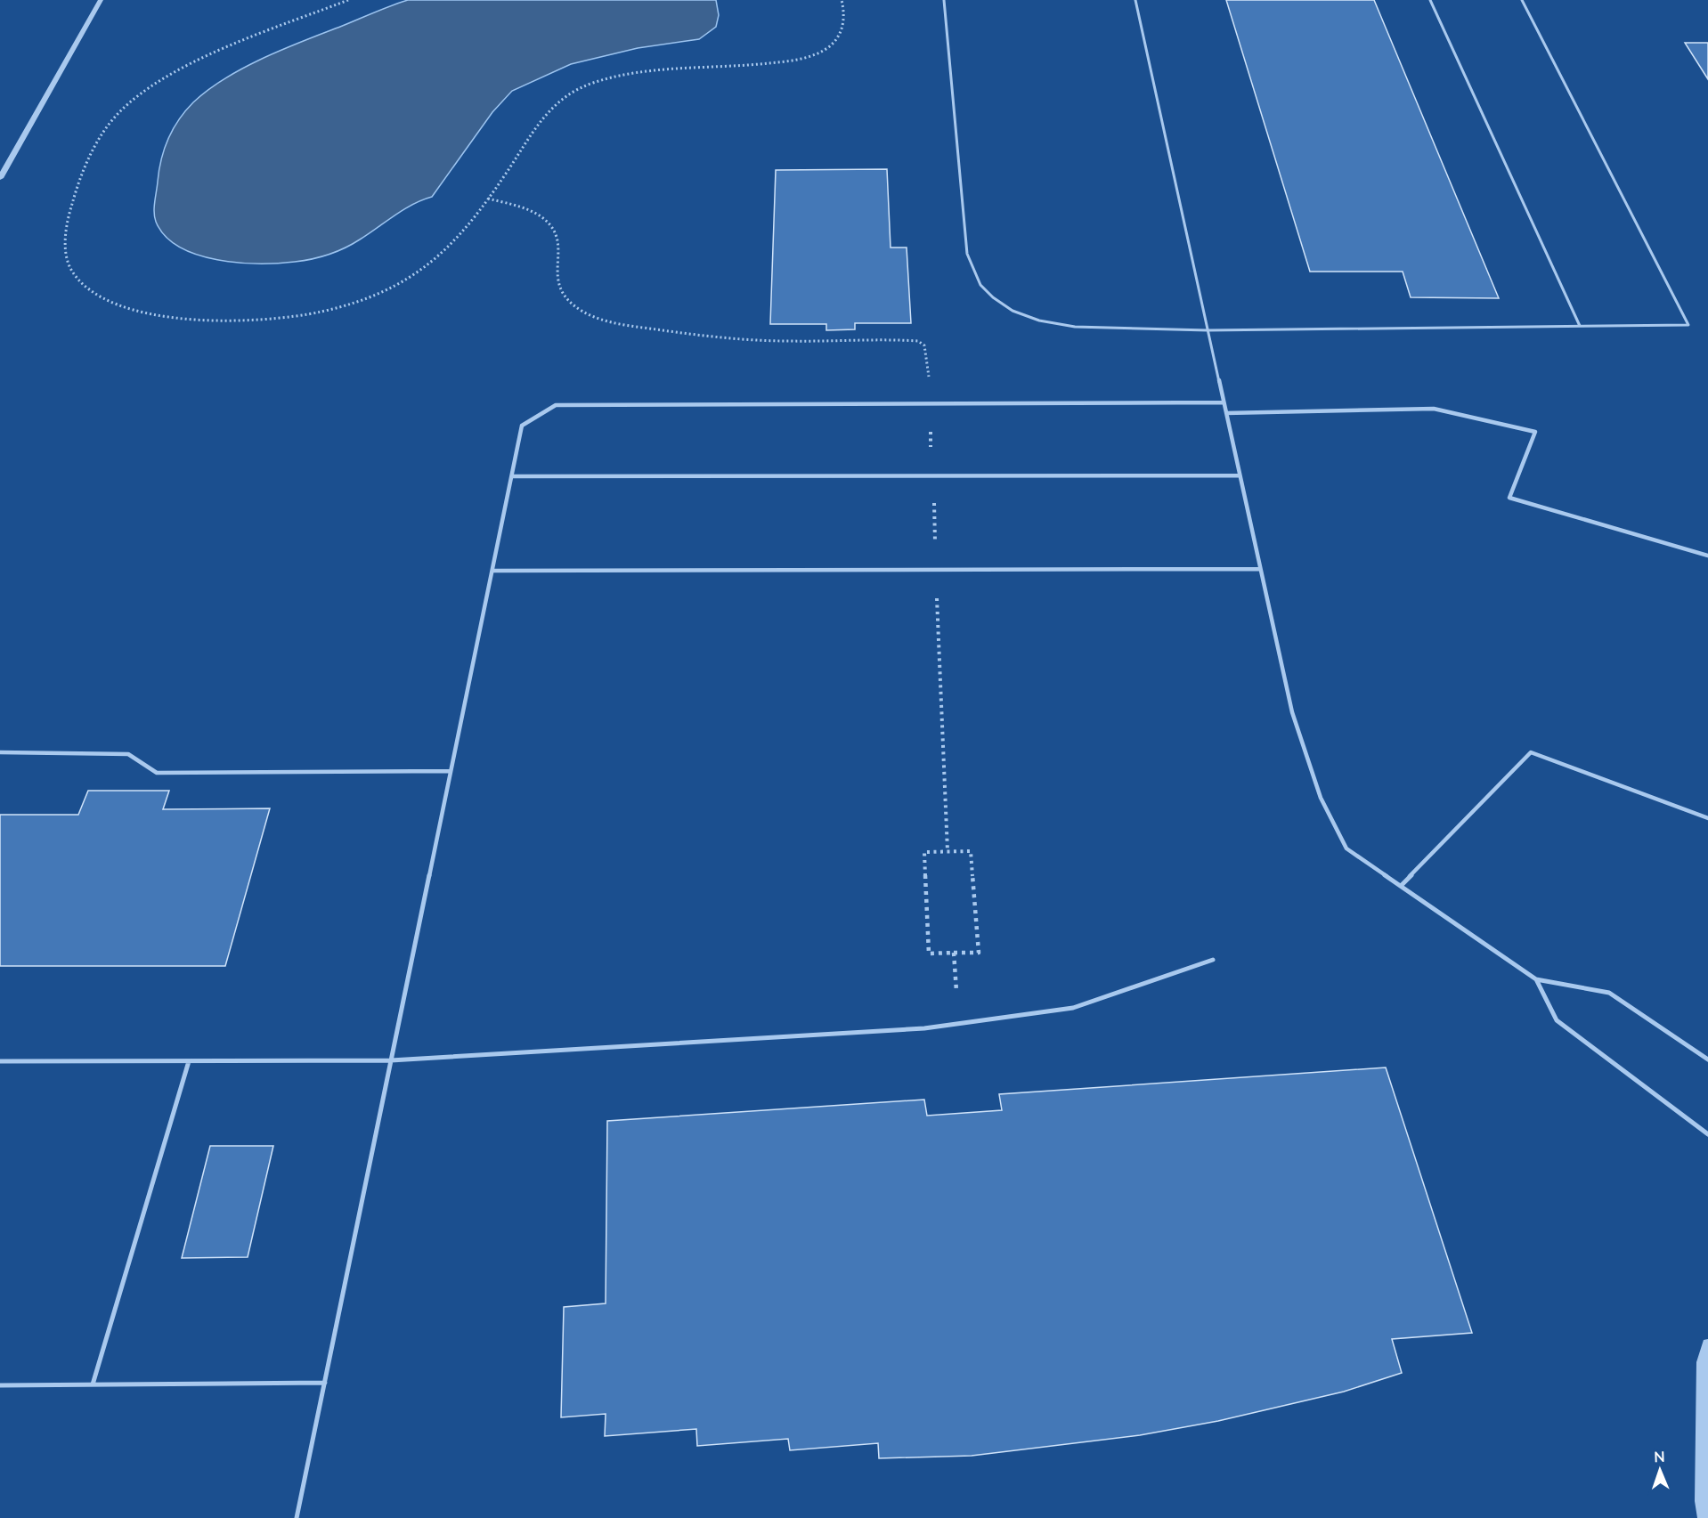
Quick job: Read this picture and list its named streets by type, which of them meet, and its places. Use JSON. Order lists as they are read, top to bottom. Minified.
{"north":"top"}
